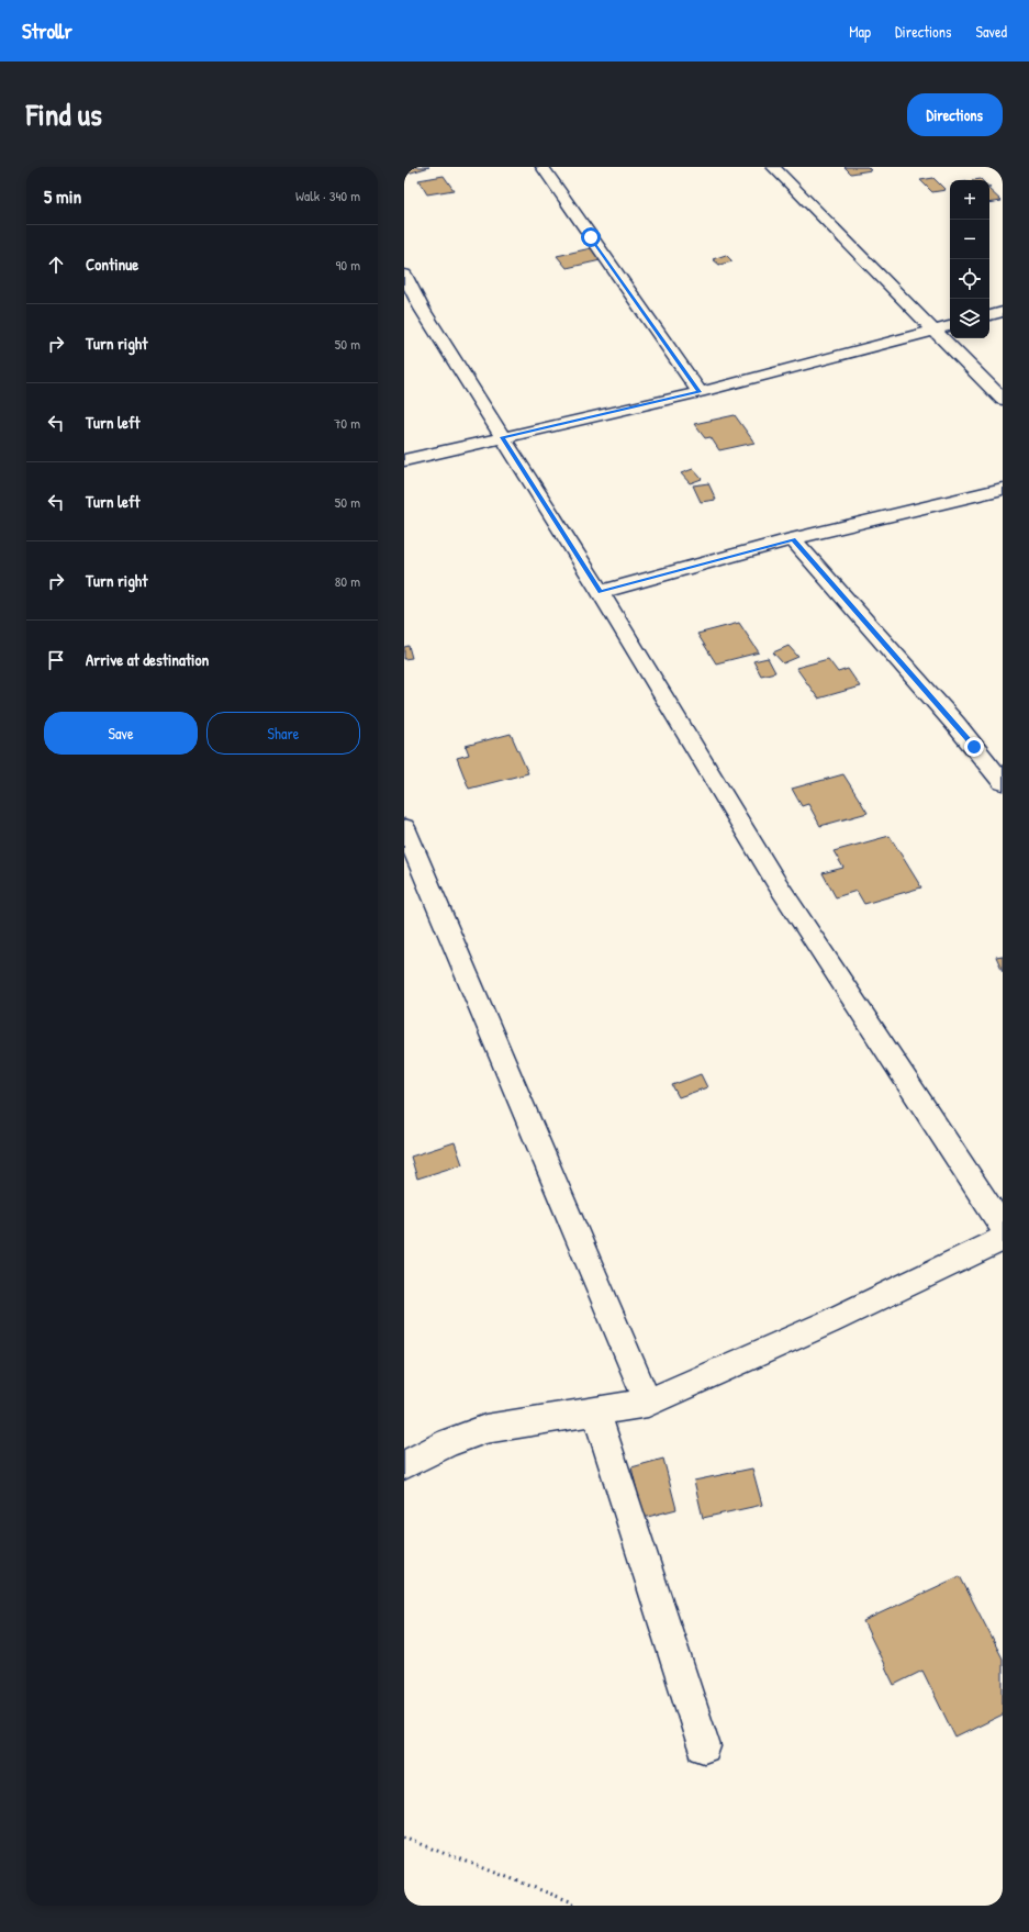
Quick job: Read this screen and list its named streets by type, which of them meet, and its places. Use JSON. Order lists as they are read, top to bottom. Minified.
{"page":{"header":"Strollr","nav":["Map","Directions","Saved"],"title":"Find us","buttons":["Directions",["Save","Share"]],"heading":["5 min","Walk · 340 m"],"map_buttons":["+","−"],"list":[["Continue","90 m"],["Turn right","50 m"],["Turn left","70 m"],["Turn left","50 m"],["Turn right","80 m"],"Arrive at destination"]}}
